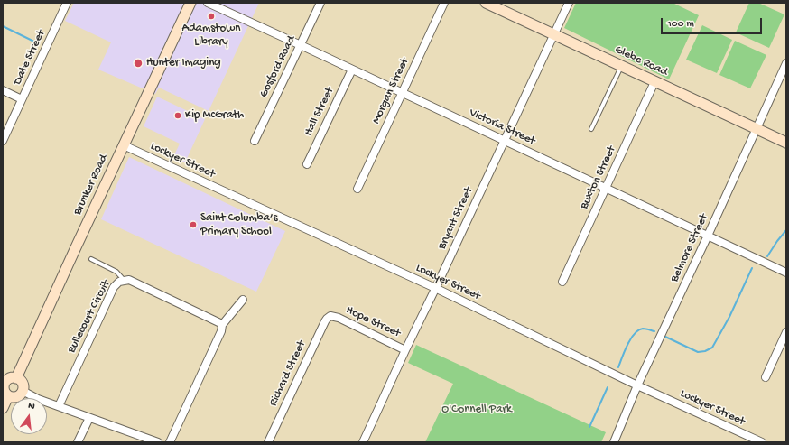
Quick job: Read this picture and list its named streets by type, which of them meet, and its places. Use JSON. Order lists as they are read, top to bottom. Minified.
{"streets":{"main road":["Glebe Road","Brunker Road"],"street":["Date Street","Gosford Road","Morgan Street","Hall Street","Victoria Street","Lockyer Street","Buxton Street","Bryant Street","Belmore Street","Bullecourt Circuit","Hope Street","Richard Street"]},"crossings":[["Glebe Road","Buxton Street"],["Glebe Road","Bryant Street"],["Glebe Road","Belmore Street"],["Gosford Road","Victoria Street"],["Morgan Street","Victoria Street"],["Hall Street","Victoria Street"],["Victoria Street","Buxton Street"],["Victoria Street","Bryant Street"],["Victoria Street","Belmore Street"],["Lockyer Street","Brunker Road"],["Lockyer Street","Bryant Street"],["Lockyer Street","Belmore Street"],["Bryant Street","Hope Street"],["Hope Street","Richard Street"]],"parks":["O'Connell Park"],"places":["Adamstown Library","Hunter Imaging","Kip McGrath","Saint Columba’s Primary School"],"scale_bar":"100 m","north":"top"}
